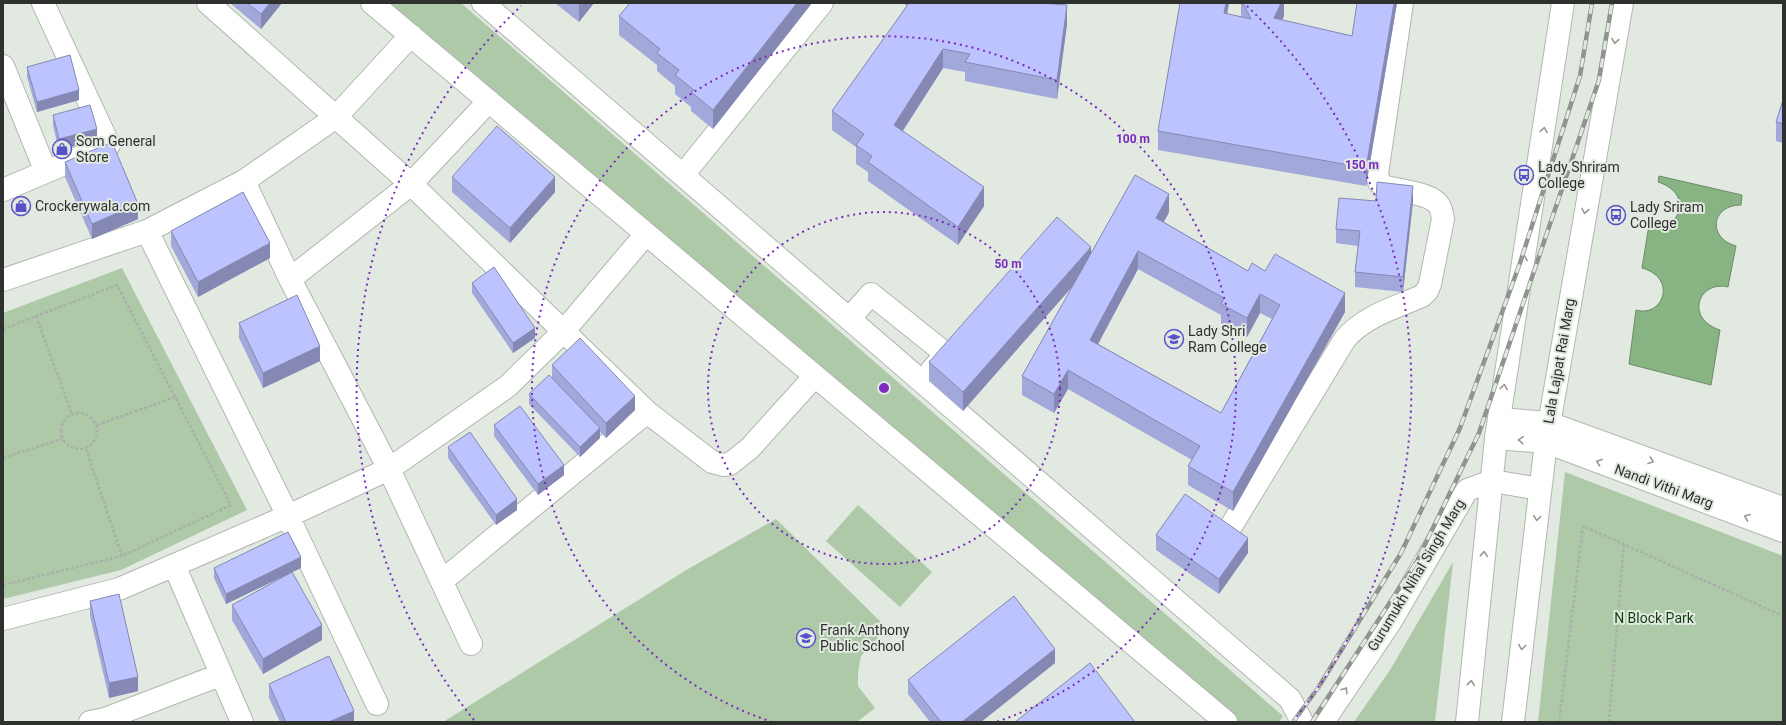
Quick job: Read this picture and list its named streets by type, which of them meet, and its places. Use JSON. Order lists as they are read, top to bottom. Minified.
{"streets":{"street":["Lala Lajpat Rai Marg","Nandi Vithi Marg","Gurumukh Nihal Singh Marg"]},"crossings":[["Lala Lajpat Rai Marg","Nandi Vithi Marg"],["Lala Lajpat Rai Marg","Gurumukh Nihal Singh Marg"]],"one_way":["Gurumukh Nihal Singh Marg"],"parks":["N Block Park"],"places":{"shop":["Som General Store","Crockerywala.com"],"bus stop":["Lady Shriram College","Lady Sriram College"],"school or university":["Lady Shri Ram College","Frank Anthony Public School"]},"rings":["100 m","150 m","50 m"]}
